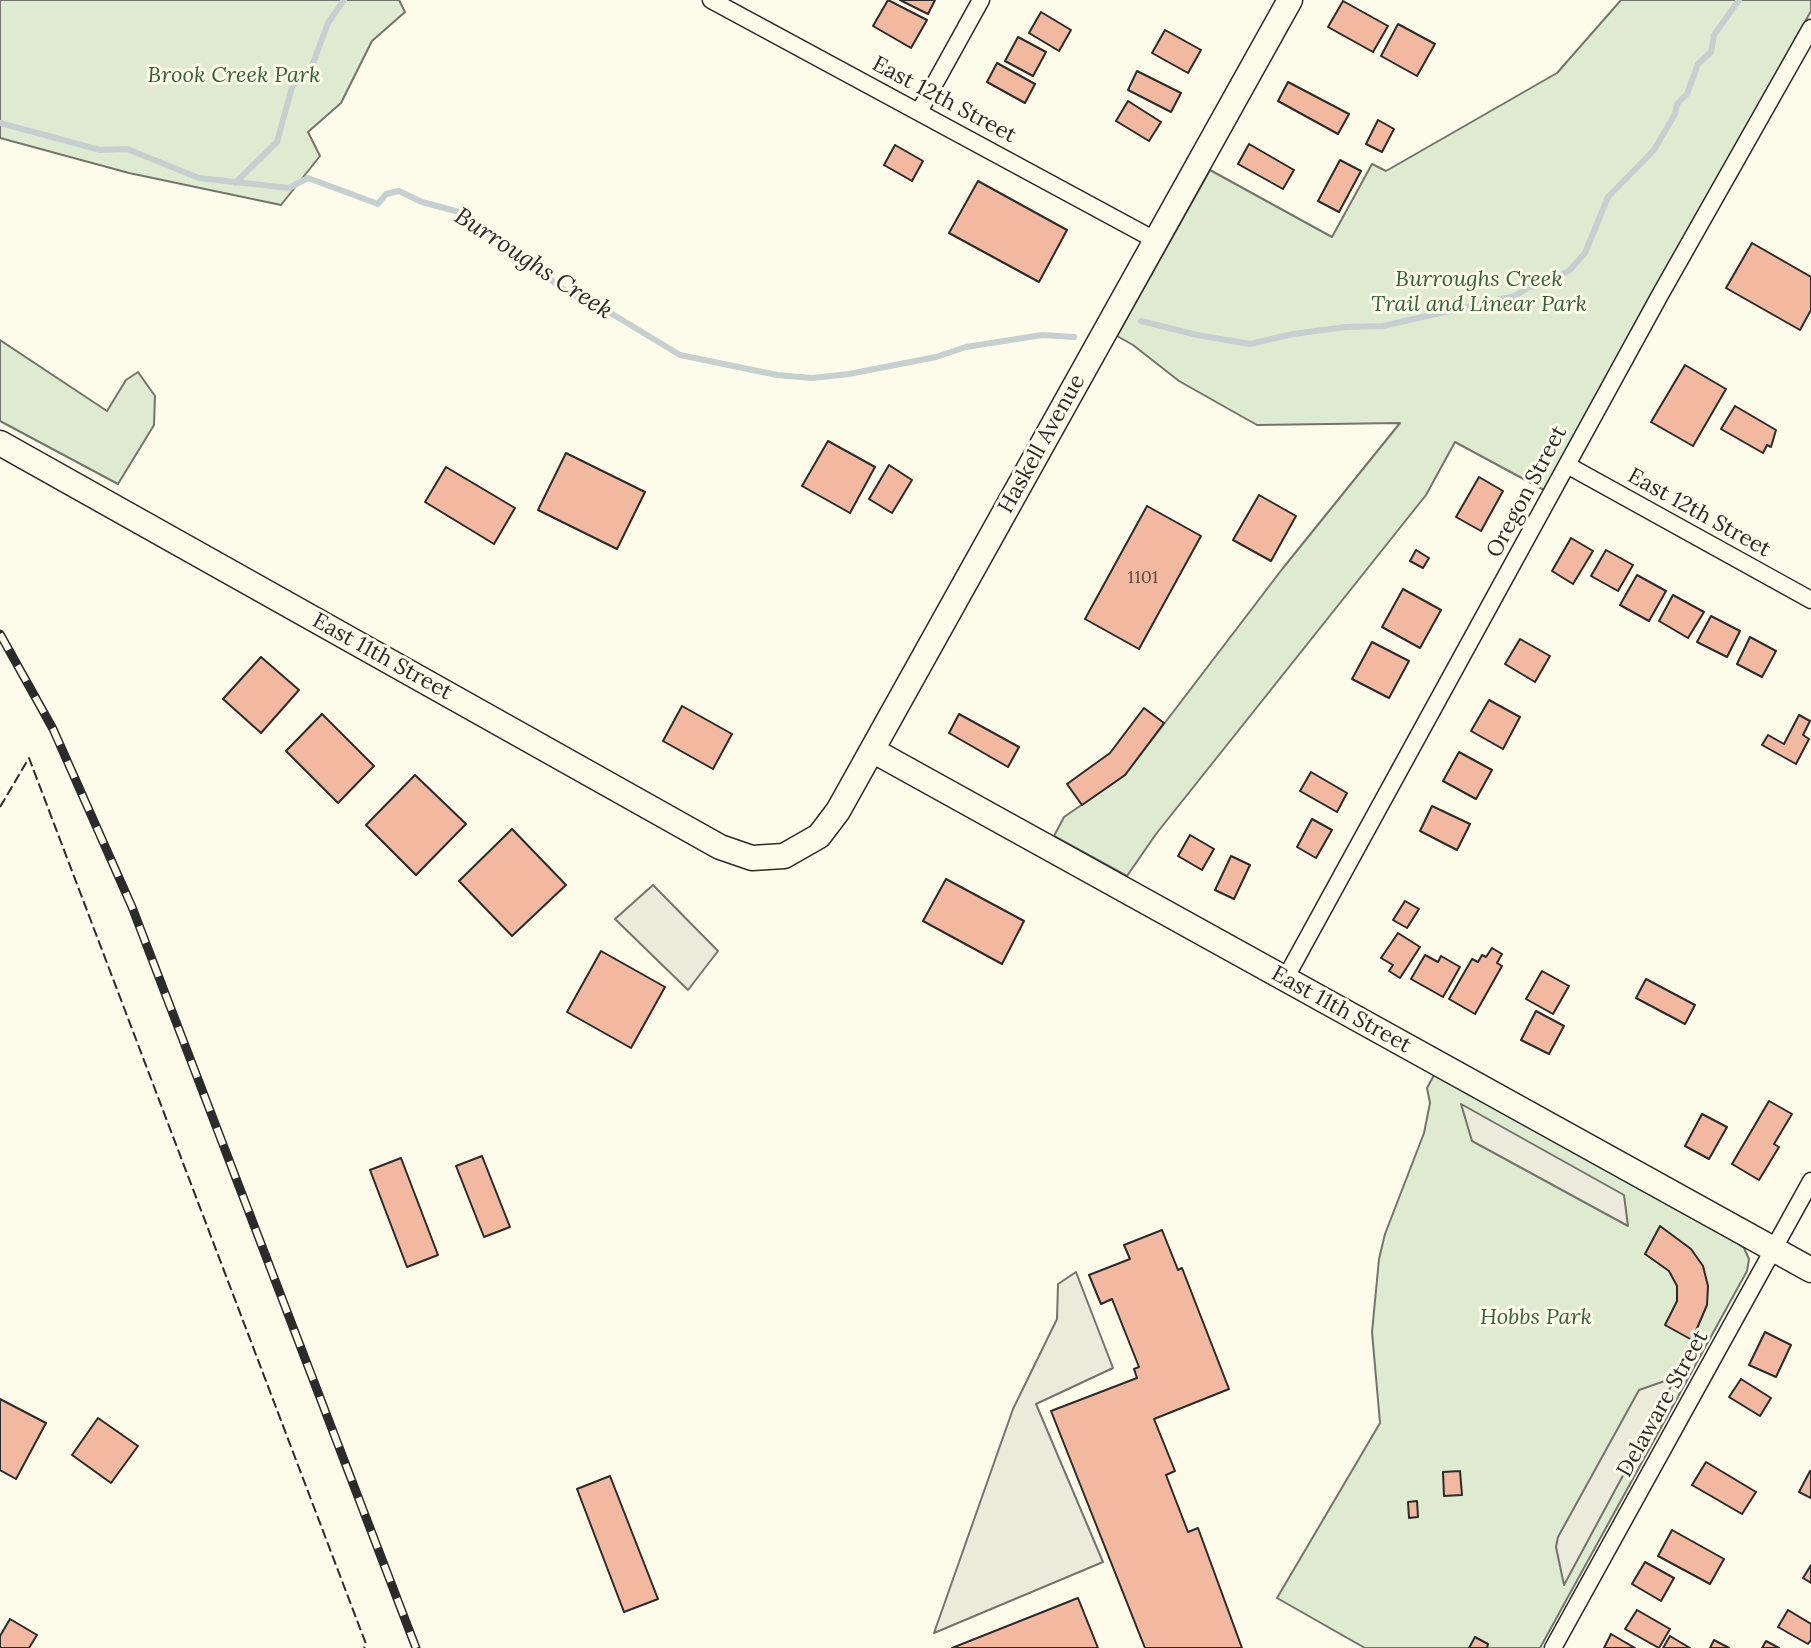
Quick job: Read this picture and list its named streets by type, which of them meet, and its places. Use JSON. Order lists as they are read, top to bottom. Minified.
{"streets":{"main road":["Haskell Avenue","East 11th Street"],"street":["East 12th Street","Oregon Street","Delaware Street"]},"crossings":[["East 12th Street","Haskell Avenue"],["East 12th Street","Oregon Street"],["Haskell Avenue","East 11th Street"],["Oregon Street","East 11th Street"],["East 11th Street","Delaware Street"]],"water":["Burroughs Creek"],"parks":["Brook Creek Park","Burroughs Creek Trail and Linear Park","Hobbs Park"],"house_numbers":["1101"]}
